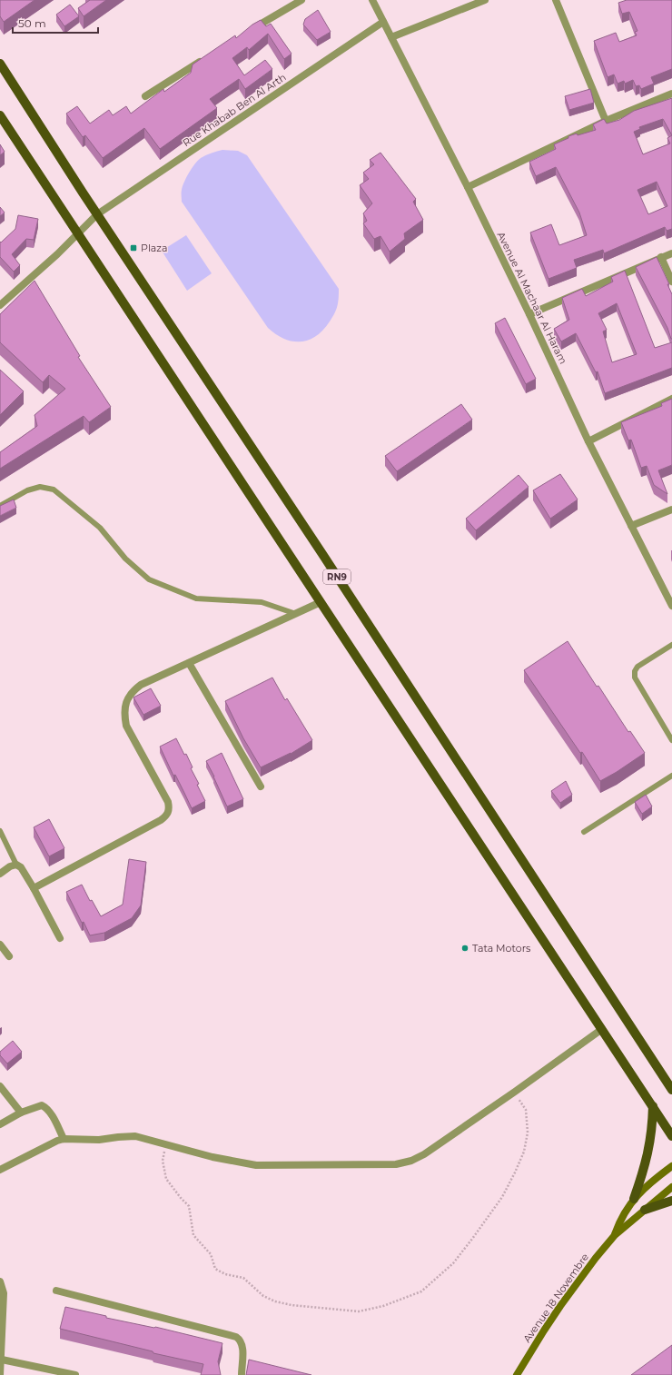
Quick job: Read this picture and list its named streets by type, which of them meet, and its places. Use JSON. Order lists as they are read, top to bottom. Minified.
{"streets":{"main road":["RN9"],"street":["Rue Khabab Ben Al Arth","Avenue Al Machaar Al Haram","Avenue 18 Novembre"]},"crossings":[["Rue Khabab Ben Al Arth","Avenue Al Machaar Al Haram"],["Rue Khabab Ben Al Arth","RN9"]],"places":{"transit":["Plaza"],"other":["Tata Motors"]},"scale_bar":"50 m"}
